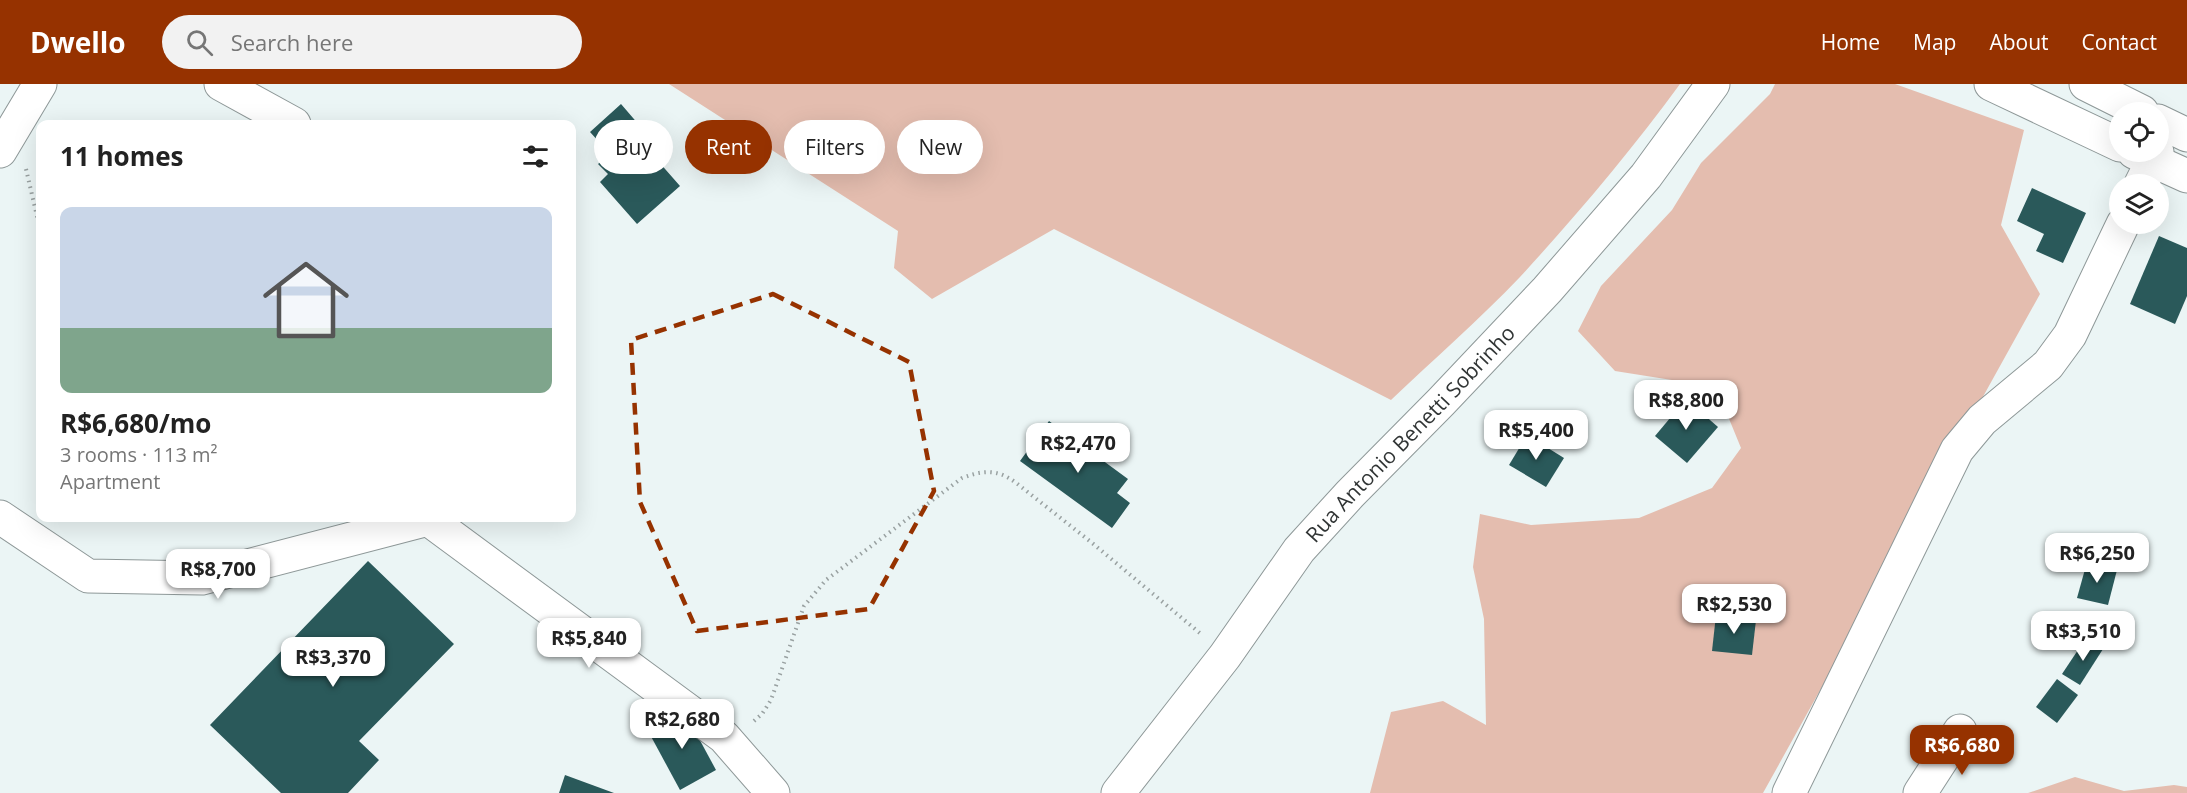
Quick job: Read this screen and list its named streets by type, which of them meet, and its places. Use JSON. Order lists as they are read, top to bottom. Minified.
{"streets":{"street":["Rua Antonio Benetti Sobrinho"]},"page":{"header":"Dwello","search":"Search here","nav":["Home","Map","About","Contact"],"chip":["Buy","Rent","Filters","New"],"heading":"11 homes","list":[{"name":"R$6,680/mo","note":"3 rooms · 113 m² · Apartment"}],"price":["R$8,800","R$5,400","R$2,470","R$6,250","R$8,700","R$2,530","R$3,510","R$5,840","R$3,370","R$2,680","R$6,680"]}}
